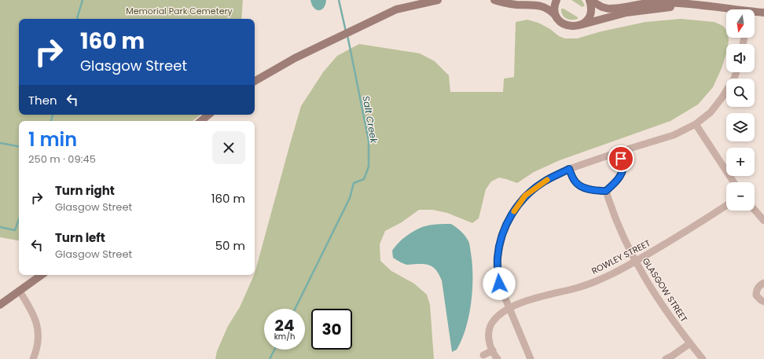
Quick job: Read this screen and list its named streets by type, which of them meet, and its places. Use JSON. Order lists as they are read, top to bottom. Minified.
{"streets":{"street":["ROWLEY STREET","GLASGOW STREET"]},"crossings":[["ROWLEY STREET","GLASGOW STREET"]],"water":["Salt Creek"],"parks":["Memorial Park Cemetery"],"north":"bottom","page":{"map_buttons":["+","−"],"turn":["160 m","Glasgow Street"],"then":"Then","heading":["1 min","250 m · 09:45"],"list":[{"name":"Turn right","note":"Glasgow Street","value":"160 m"},{"name":"Turn left","note":"Glasgow Street","value":"50 m"}],"speed":"24 km/h","limit":"30"}}
